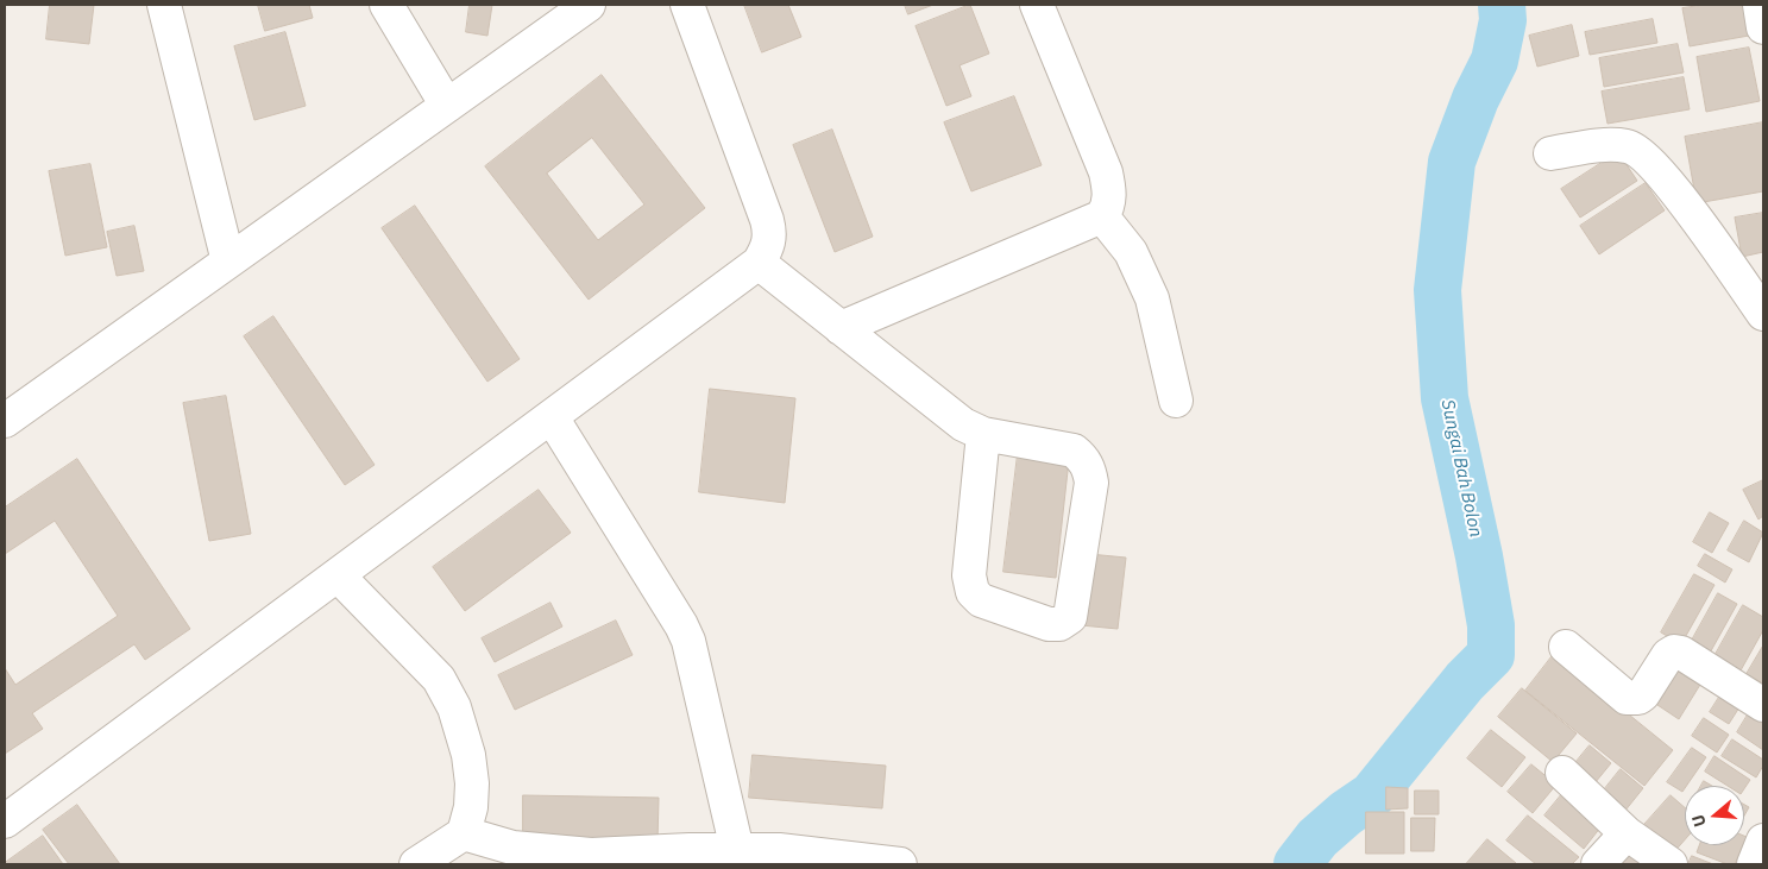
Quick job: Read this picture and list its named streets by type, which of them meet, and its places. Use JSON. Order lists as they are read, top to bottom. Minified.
{"water":["Sungai Bah Bolon"],"north":"left"}
